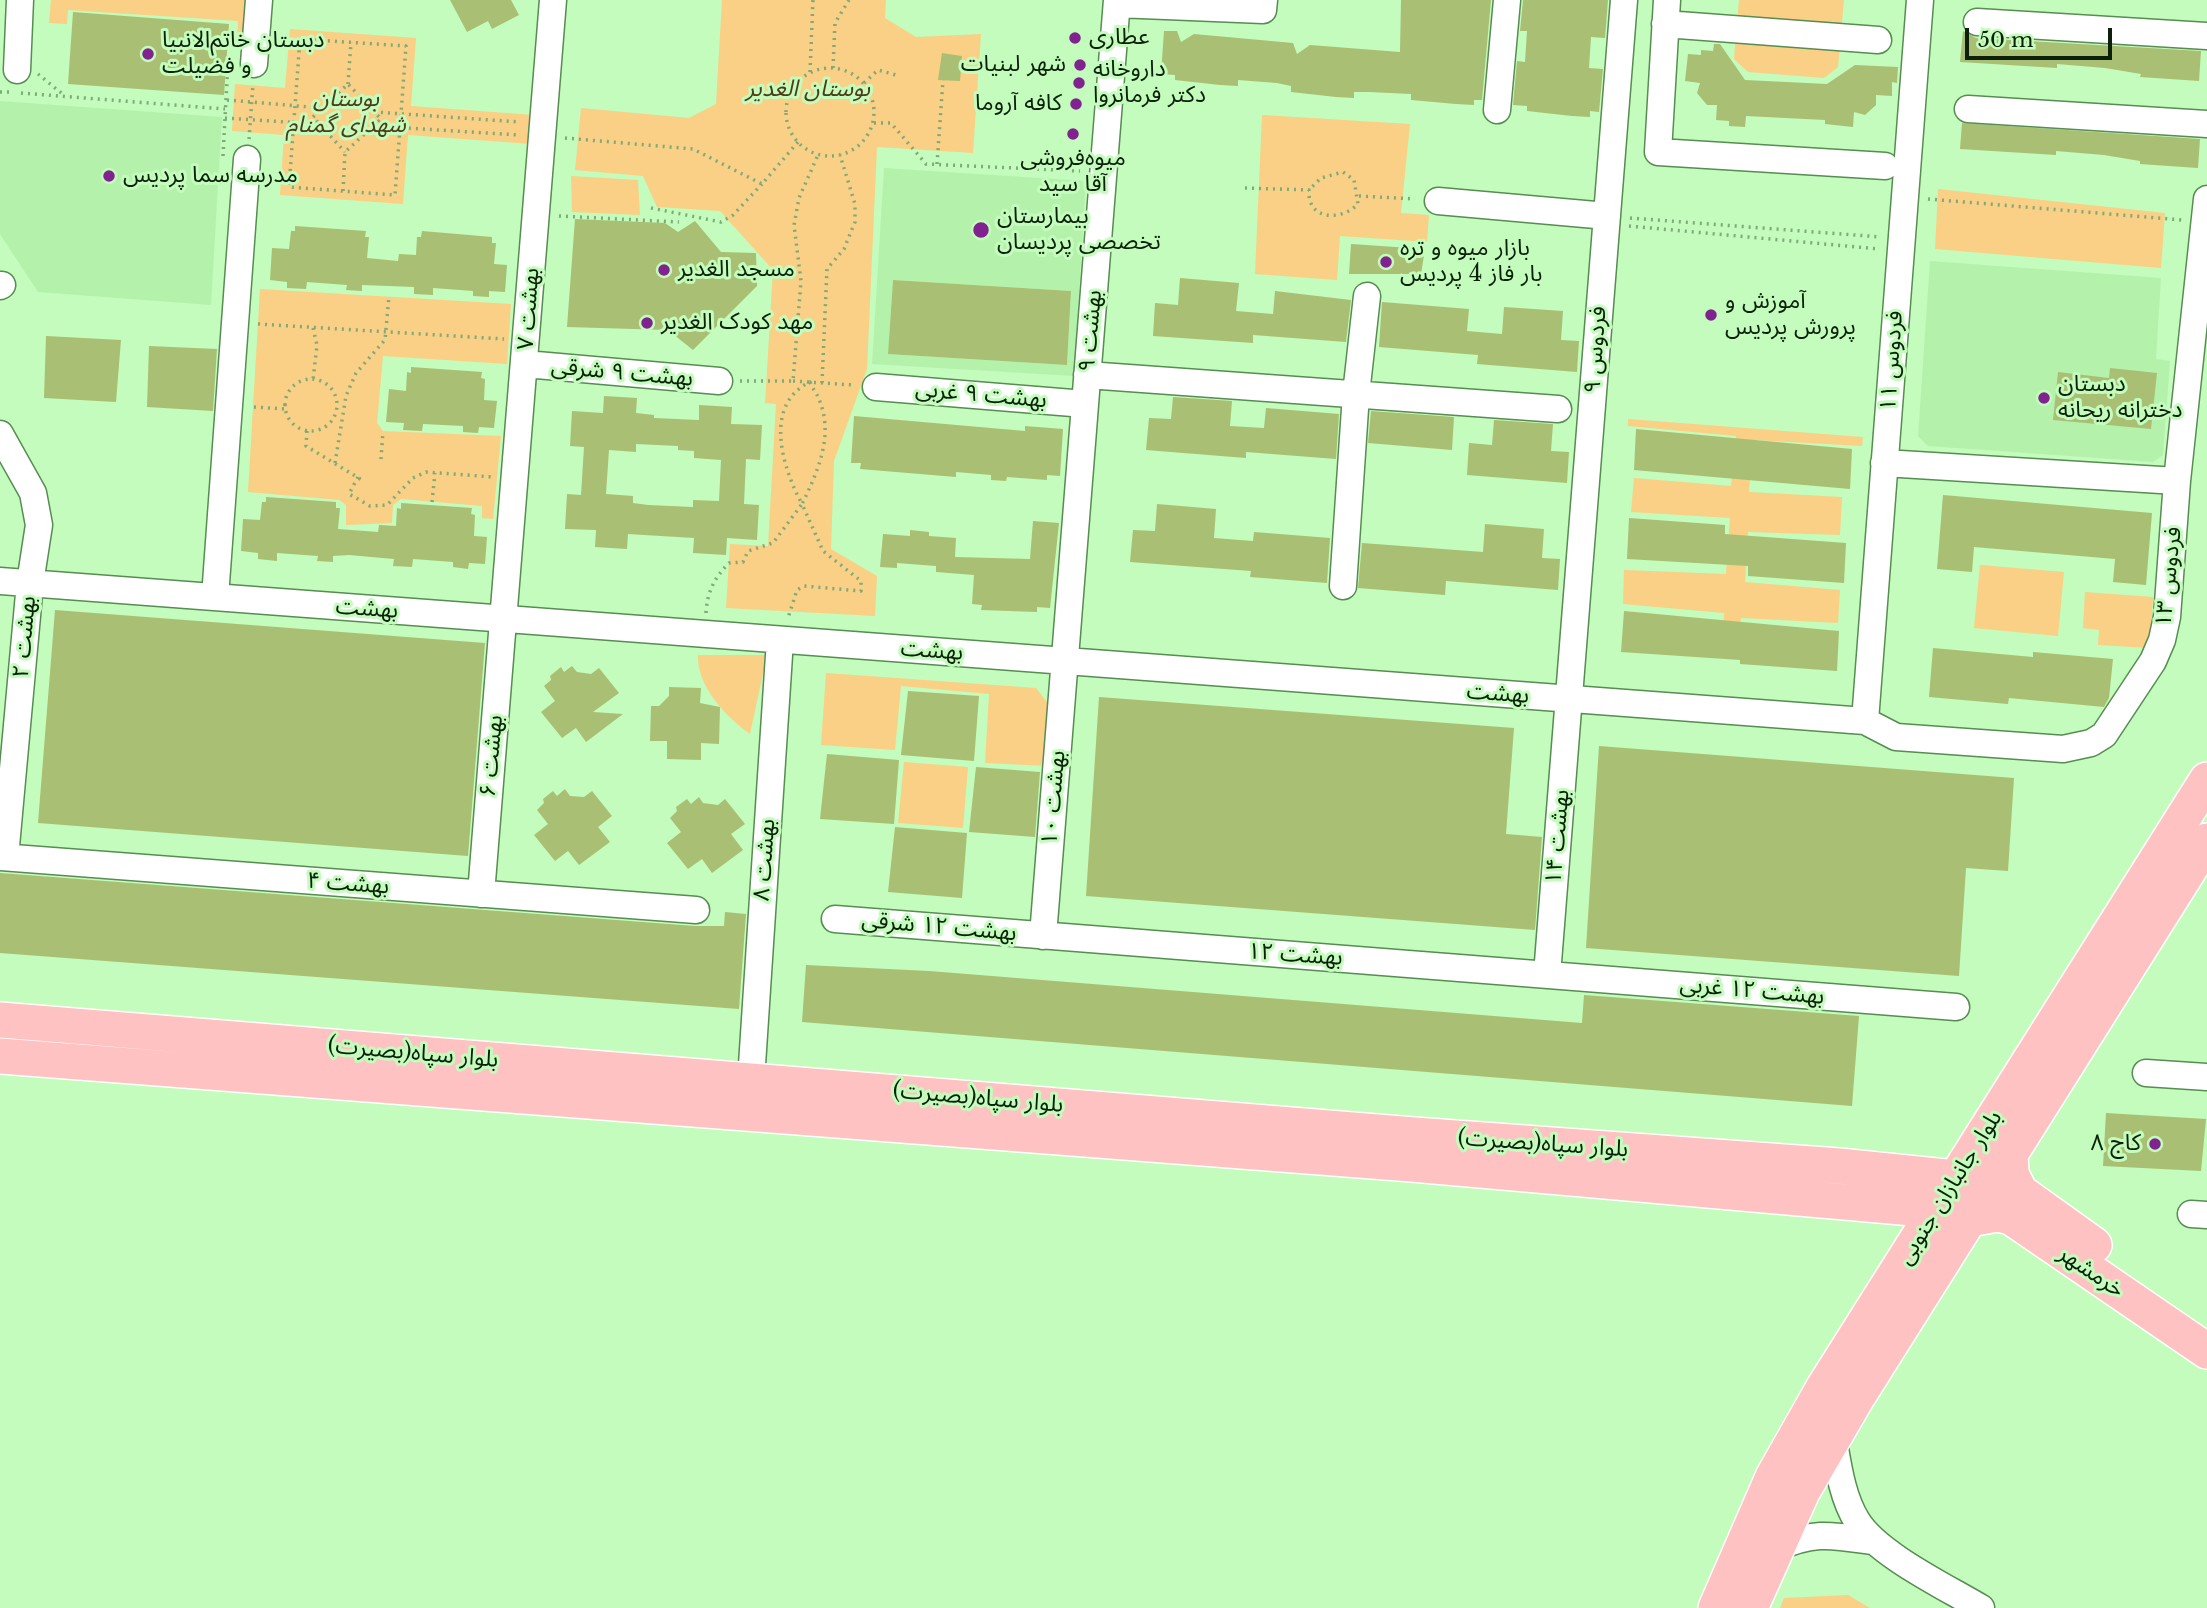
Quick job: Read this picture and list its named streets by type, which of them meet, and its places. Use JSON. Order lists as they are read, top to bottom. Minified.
{"streets":{"main road":["بلوار سپاه(بصیرت)","بلوار جانبازان جنوبی","خرمشهر"],"street":["بهشت ۷","بهشت ۹","فردوس ۹","فردوس ۱۱","بهشت ۹ شرقی","بهشت ۹ غربی","فردوس ۱۳","بهشت","بهشت ۲","بهشت ۶","بهشت ۱۰","بهشت ۱۴","بهشت ۸","بهشت ۴","بهشت ۱۲ شرقی","بهشت ۱۲","بهشت ۱۲ غربی"]},"crossings":[["بهشت ۷","بهشت ۹ شرقی"],["بهشت ۷","بهشت"],["بهشت ۷","بهشت ۶"],["بهشت ۹","بهشت ۹ غربی"],["بهشت ۹","بهشت"],["بهشت ۹","بهشت ۱۰"],["فردوس ۹","بهشت"],["فردوس ۹","بهشت ۱۴"],["فردوس ۱۱","فردوس ۱۳"],["فردوس ۱۱","بهشت"],["فردوس ۱۳","بهشت"],["بهشت","بهشت ۲"],["بهشت","بهشت ۶"],["بهشت","بهشت ۱۰"],["بهشت","بهشت ۱۴"],["بهشت","بهشت ۸"],["بهشت ۲","بهشت ۴"],["بهشت ۶","بهشت ۴"],["بهشت ۱۰","بهشت ۱۲ شرقی"],["بهشت ۱۰","بهشت ۱۲"],["بهشت ۱۴","بهشت ۱۲"],["بهشت ۱۴","بهشت ۱۲ غربی"],["بهشت ۸","بلوار سپاه(بصیرت)"],["بهشت ۱۲ شرقی","بهشت ۱۲"],["بهشت ۱۲","بهشت ۱۲ غربی"],["بلوار سپاه(بصیرت)","بلوار جانبازان جنوبی"]],"parks":["بوستان الغدیر","بوستان شهدای گمنام"],"places":["عطاری","دبستان خاتم‌الانبیا و فضیلت","شهر لبنیات","داروخانه دکتر فرمانروا","کافه آروما","میوه‌فروشی آقا سید","مدرسه سما پردیس","بیمارستان تخصصی پردیسان","بازار میوه و تره بار فاز 4 پردیس","مسجد الغدیر","آموزش و پرورش پردیس","مهد کودک الغدیر","دبستان دخترانه ریحانه","کاج ۸"],"scale_bar":"50 m"}
